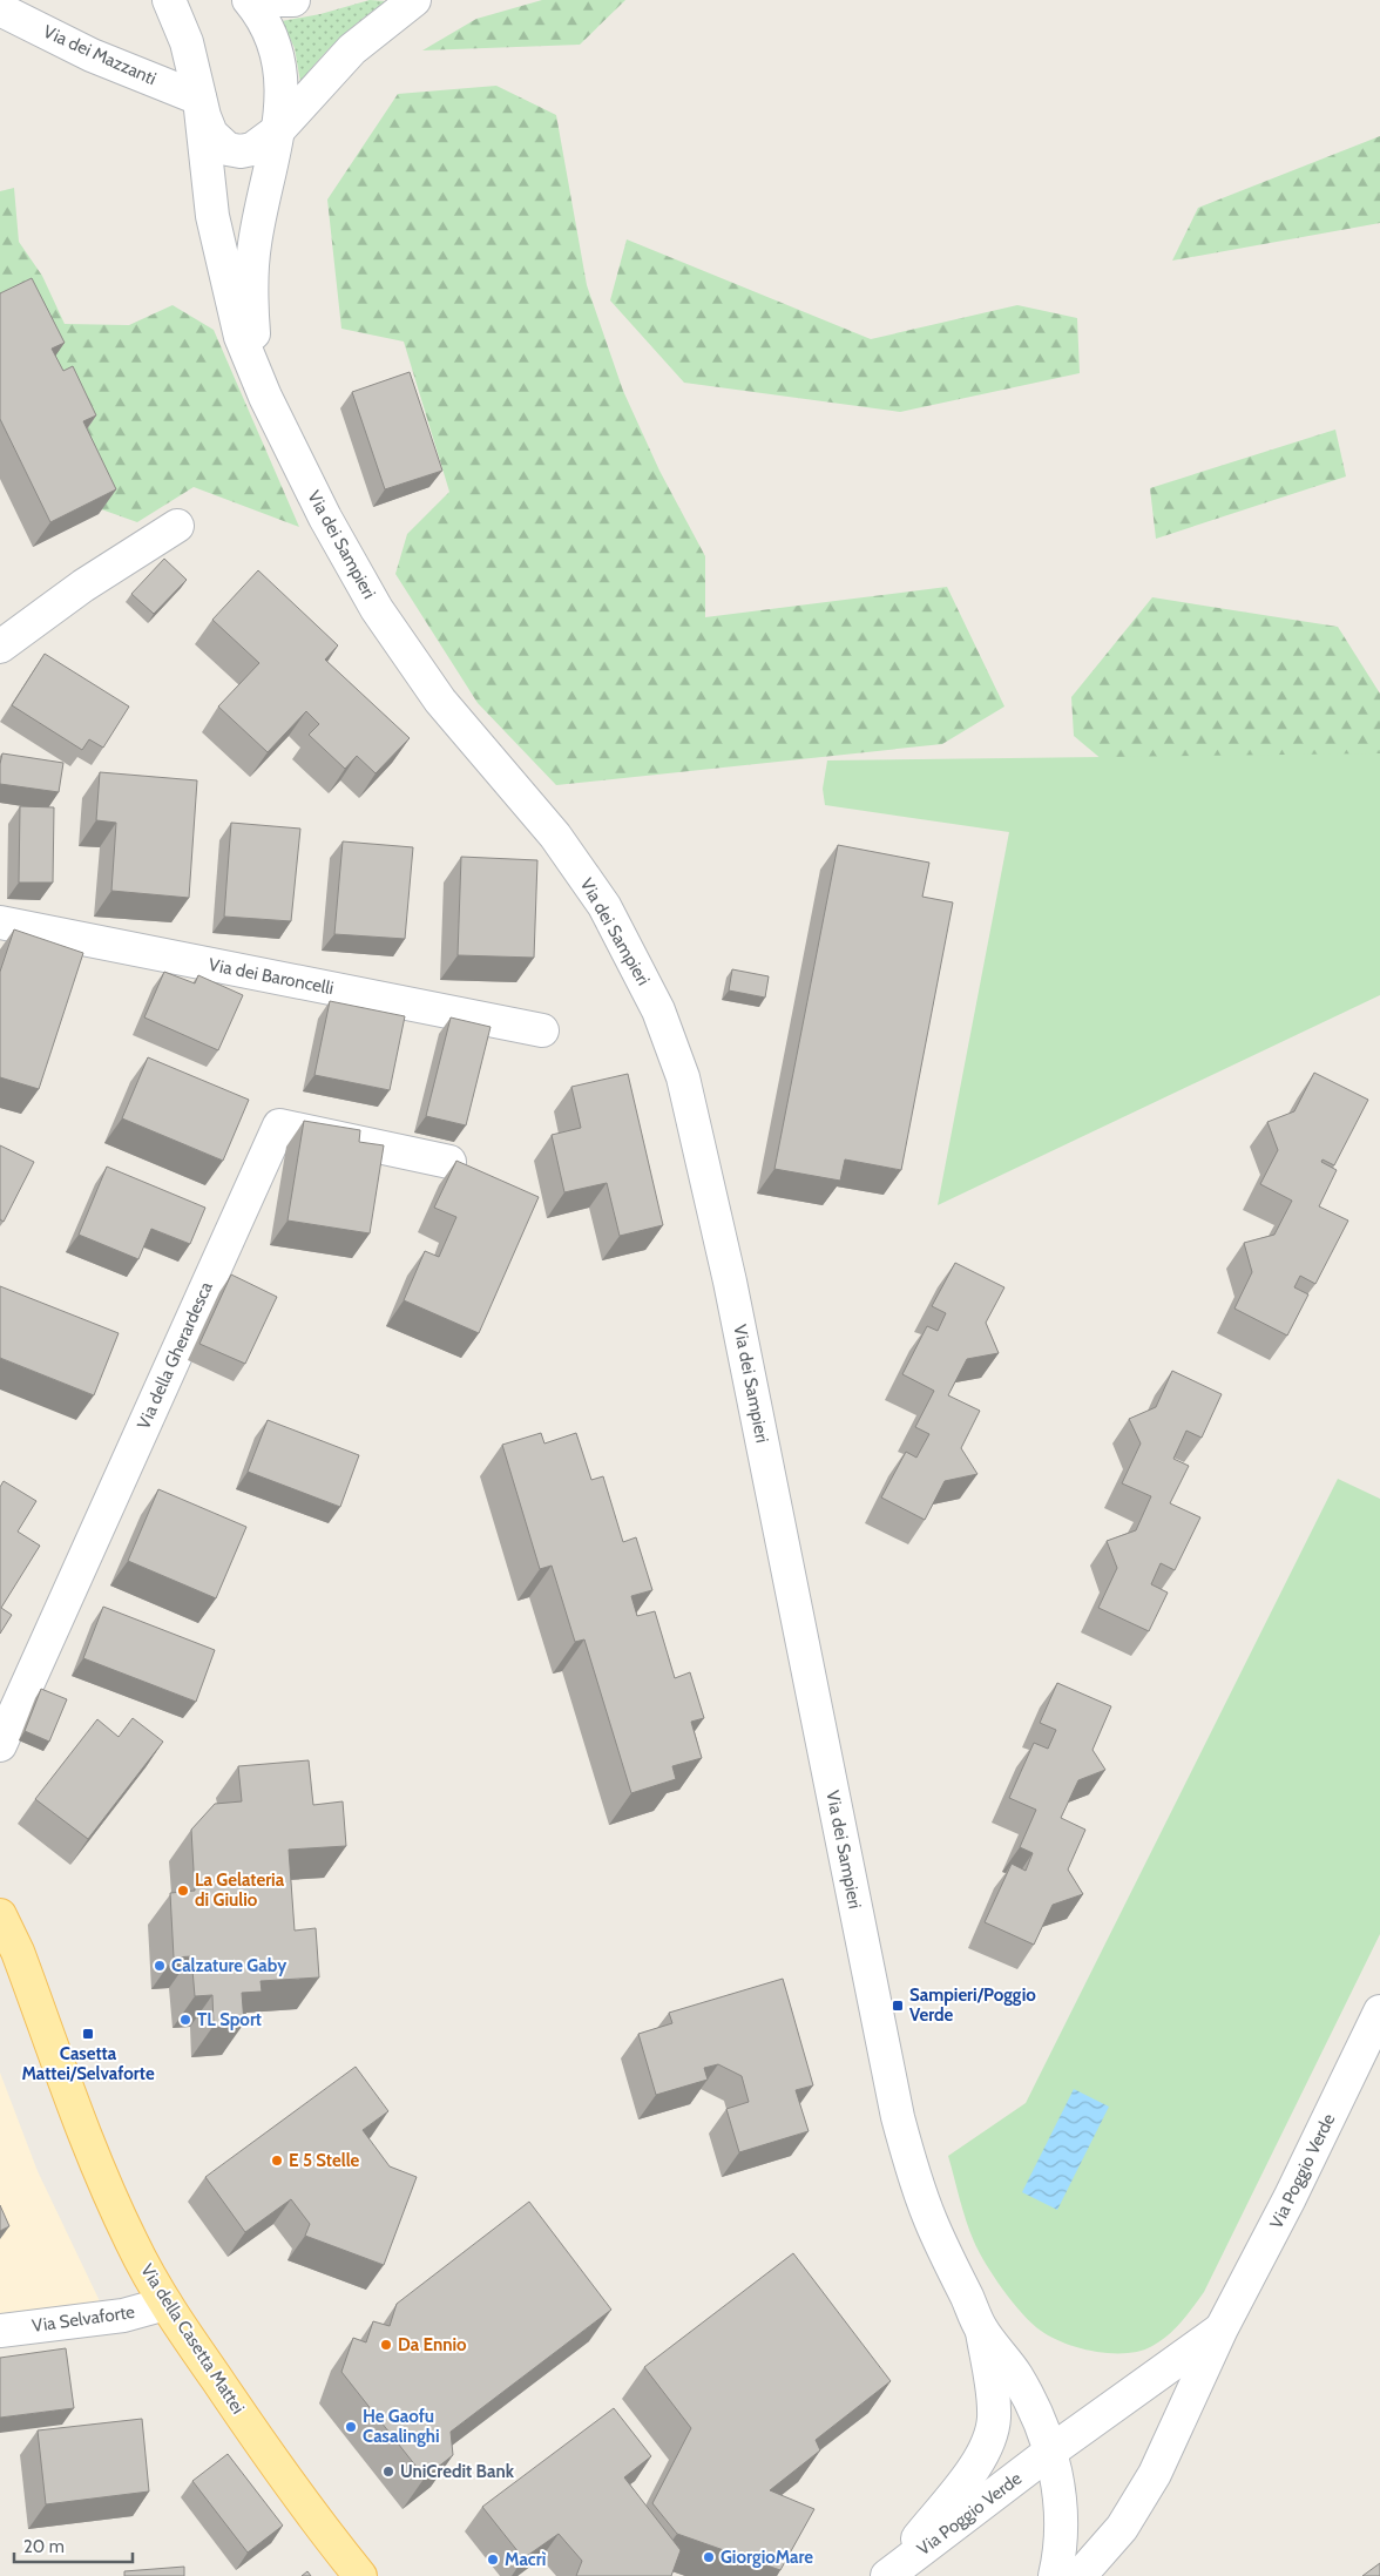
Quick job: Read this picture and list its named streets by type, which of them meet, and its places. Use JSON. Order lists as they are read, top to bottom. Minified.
{"streets":{"main road":["Via della Casetta Mattei"],"street":["Via dei Mazzanti","Via dei Sampieri","Via dei Baroncelli","Via della Gherardesca","Via Poggio Verde","Via Selvaforte"]},"crossings":[["Via dei Mazzanti","Via dei Sampieri"],["Via dei Sampieri","Via Poggio Verde"],["Via Selvaforte","Via della Casetta Mattei"]],"places":{"other":["La Gelateria di Giulio","Calzature Gaby","TL Sport","E 5 Stelle","Da Ennio","He Gaofu Casalinghi","UniCredit Bank","GiorgioMare","Macrì"],"transit":["Sampieri/Poggio Verde","Casetta Mattei/Selvaforte"]},"scale_bar":"20 m"}
